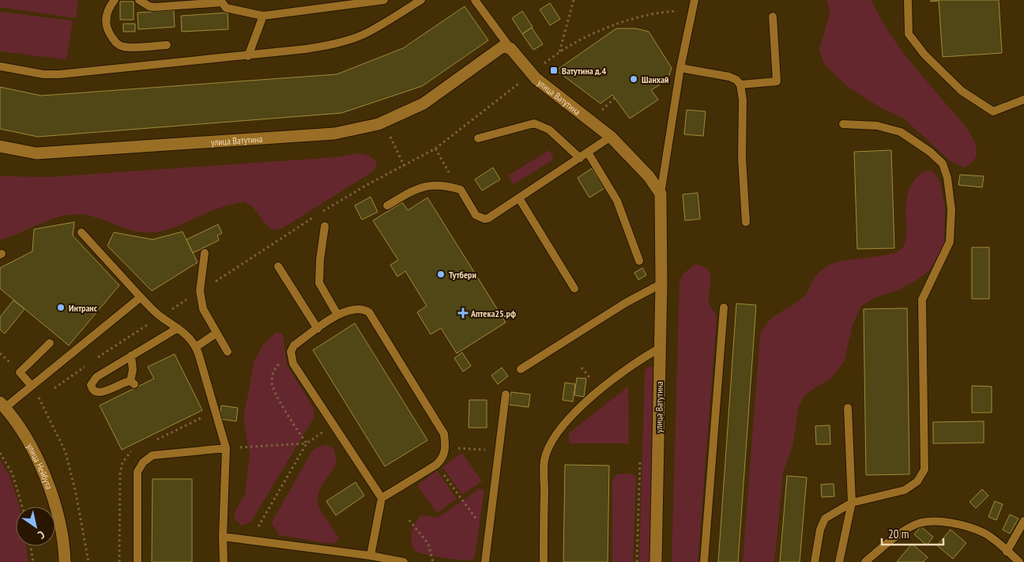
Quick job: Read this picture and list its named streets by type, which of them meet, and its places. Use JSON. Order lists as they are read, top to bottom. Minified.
{"streets":{"street":["улица Ватутина","улица Нейбута"]},"places":{"transit":["Ватутина д.4"],"other":["Шанхай","Тутбери","Интранс"],"health":["Аптека25.рф"]},"scale_bar":"20 m","north":"bottom right"}
